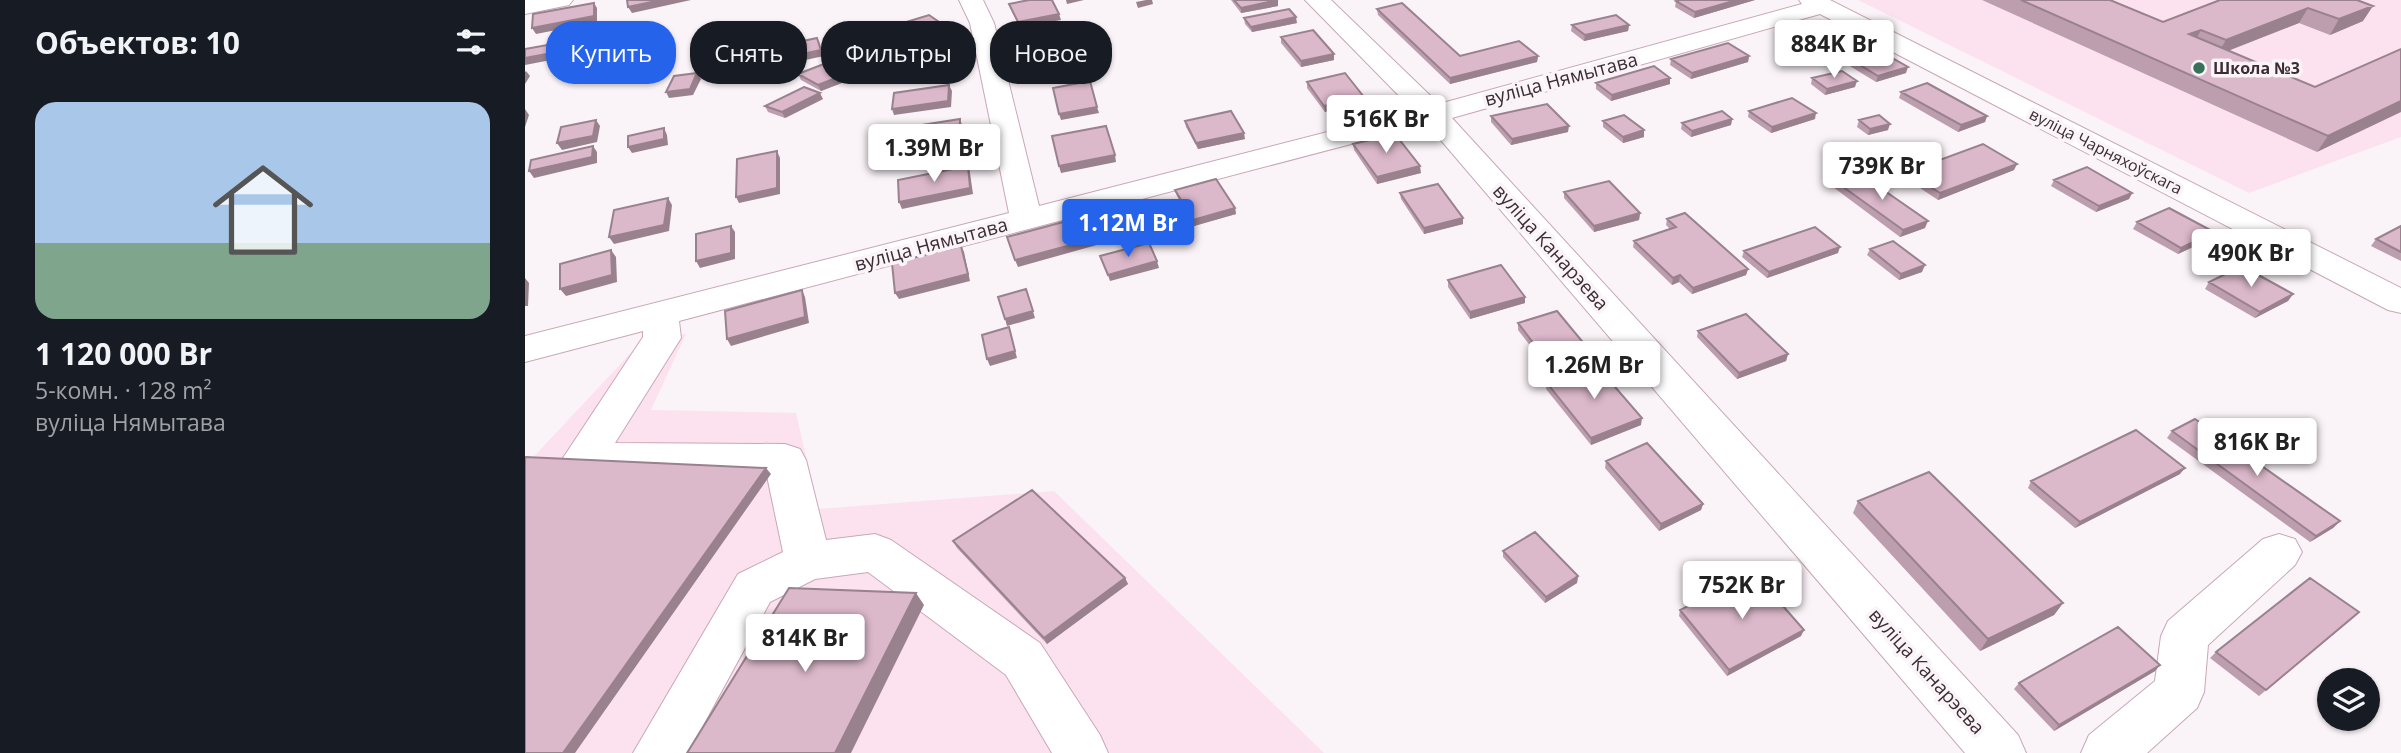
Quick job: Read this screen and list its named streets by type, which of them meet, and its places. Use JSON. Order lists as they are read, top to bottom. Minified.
{"streets":{"street":["вуліца Нямытава","вуліца Чарняхоўскага","вуліца Канарэева"]},"crossings":[["вуліца Нямытава","вуліца Чарняхоўскага"],["вуліца Нямытава","вуліца Канарэева"]],"places":["Школа №3"],"page":{"heading":"Объектов: 10","price":["884K Br","516K Br","1.39M Br","739K Br","1.12M Br","490K Br","1.26M Br","816K Br","752K Br","814K Br"],"chip":["Купить","Снять","Фильтры","Новое"],"list":[{"name":"1 120 000 Br","note":"5-комн. · 128 m² · вуліца Нямытава"}]}}
